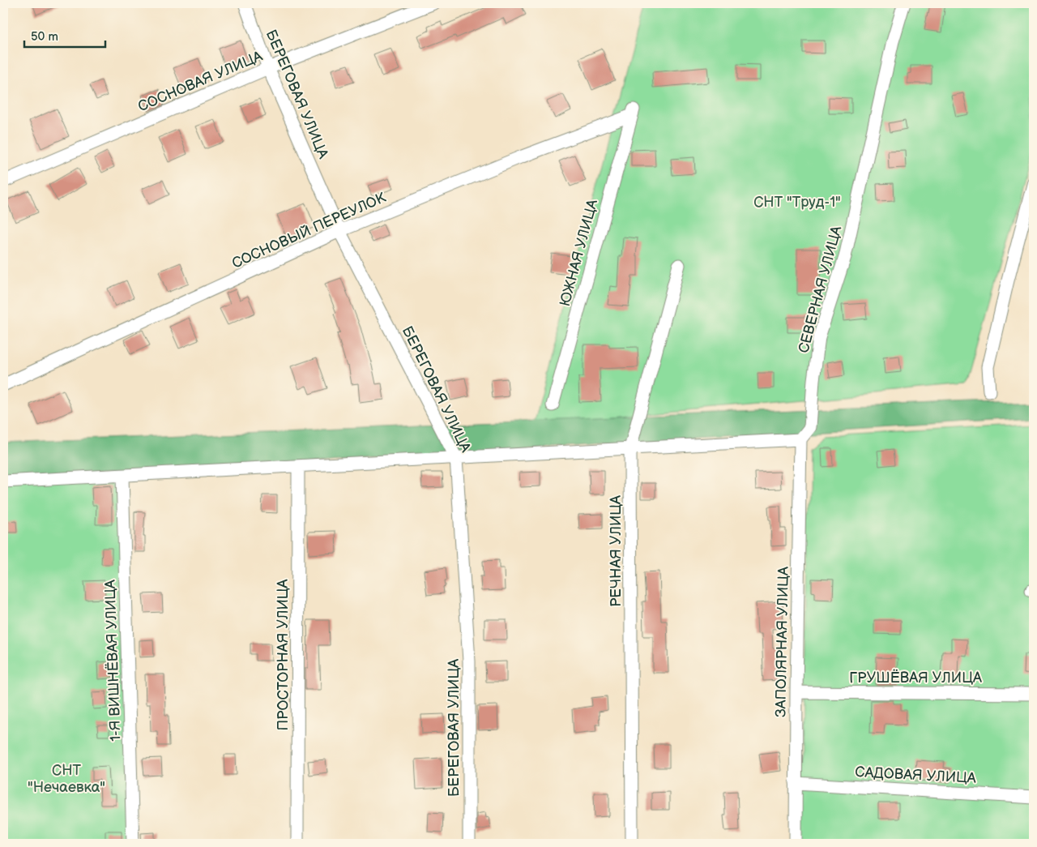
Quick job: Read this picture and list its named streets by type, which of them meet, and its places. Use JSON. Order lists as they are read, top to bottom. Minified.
{"streets":{"street":["СОСНОВАЯ УЛИЦА","БЕРЕГОВАЯ УЛИЦА","СОСНОВЫЙ ПЕРЕУЛОК","ЮЖНАЯ УЛИЦА","СЕВЕРНАЯ УЛИЦА","РЕЧНАЯ УЛИЦА","ЗАПОЛЯРНАЯ УЛИЦА","ПРОСТОРНАЯ УЛИЦА","1-Я ВИШНЁВАЯ УЛИЦА","ГРУШЁВАЯ УЛИЦА","САДОВАЯ УЛИЦА"]},"crossings":[["СОСНОВАЯ УЛИЦА","БЕРЕГОВАЯ УЛИЦА"],["БЕРЕГОВАЯ УЛИЦА","СОСНОВЫЙ ПЕРЕУЛОК"],["СОСНОВЫЙ ПЕРЕУЛОК","ЮЖНАЯ УЛИЦА"],["СЕВЕРНАЯ УЛИЦА","ЗАПОЛЯРНАЯ УЛИЦА"],["ЗАПОЛЯРНАЯ УЛИЦА","ГРУШЁВАЯ УЛИЦА"],["ЗАПОЛЯРНАЯ УЛИЦА","САДОВАЯ УЛИЦА"]],"parks":["СНТ \"Труд-1\"","СНТ \"Нечаевка\""],"scale_bar":"50 m"}
